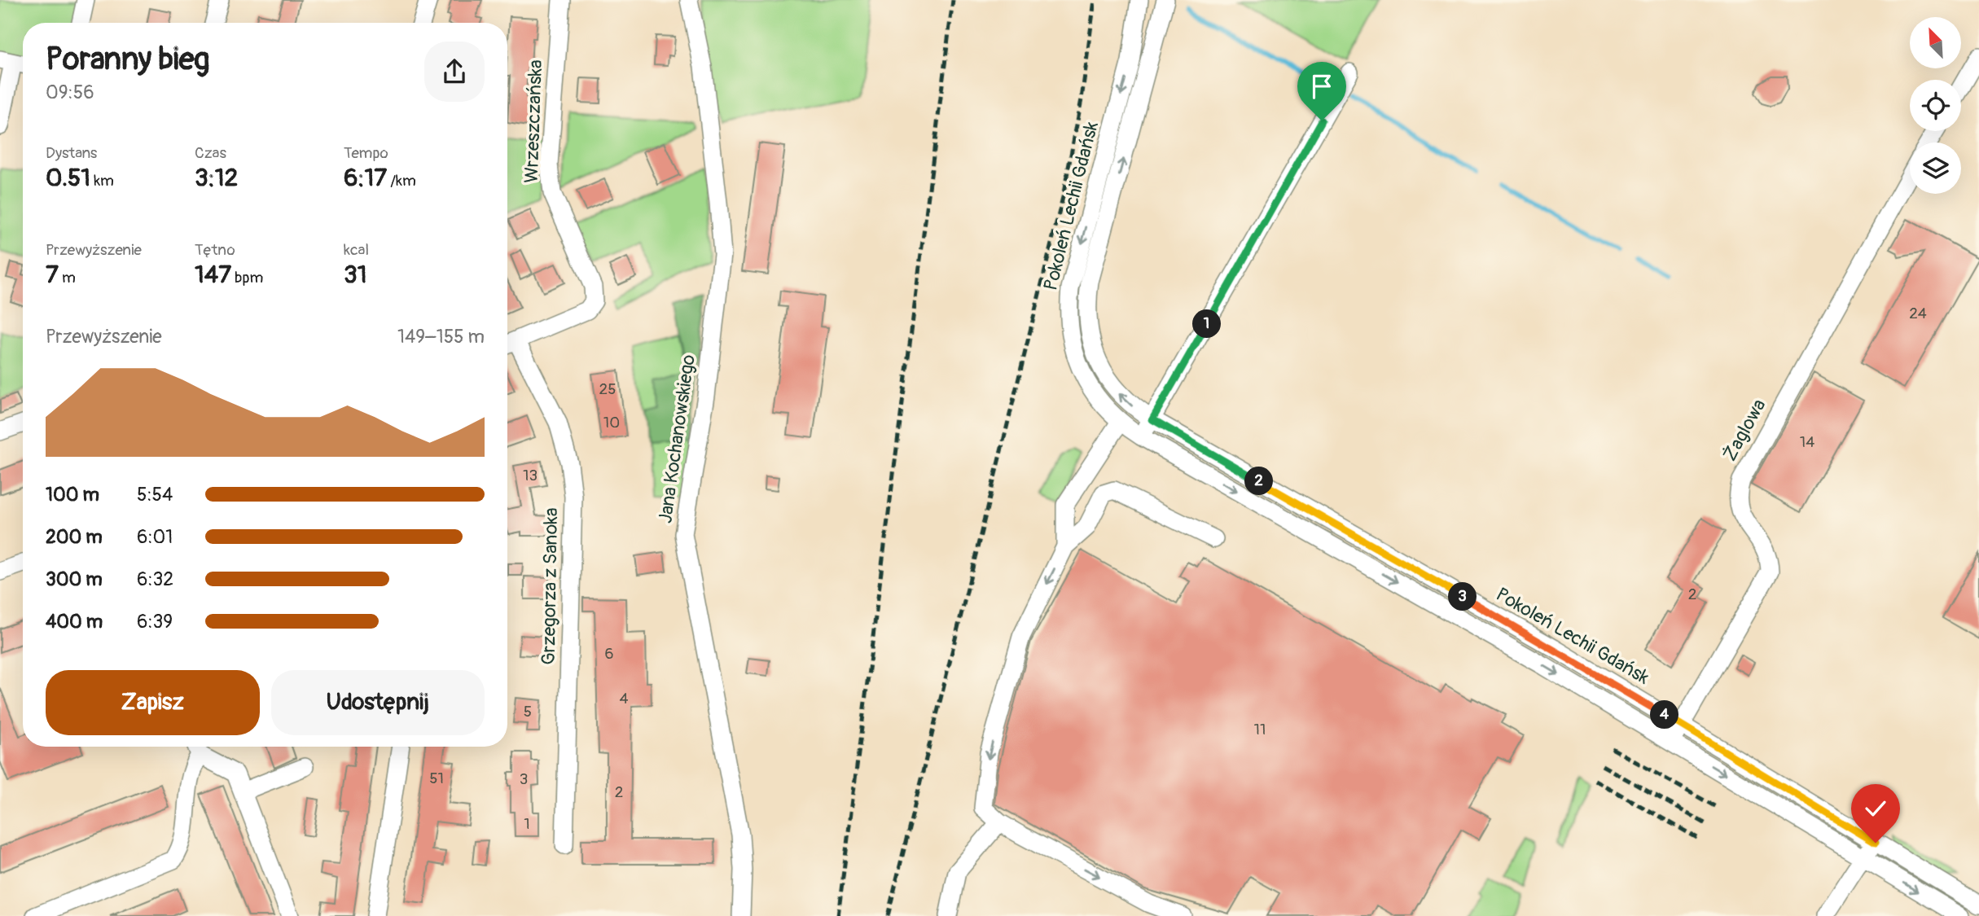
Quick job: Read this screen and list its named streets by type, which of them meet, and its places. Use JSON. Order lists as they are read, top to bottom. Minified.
{"streets":{"street":["Wrzeszczańska","Pokoleń Lechii Gdańsk","Żaglowa","Jana Kochanowskiego","Grzegorza z Sanoka"]},"crossings":[["Wrzeszczańska","Grzegorza z Sanoka"],["Pokoleń Lechii Gdańsk","Żaglowa"]],"house_numbers":["24","25","10","14","13","2","6","4","5","11","51","3","2","1"],"north":"top left","page":{"heading":["Poranny bieg","09:56"],"stats":[["Dystans","0.51 km"],["Czas","3:12"],["Tempo","6:17 /km"],["Przewyższenie","7 m"],["Tętno","147 bpm"],["kcal","31"]],"pins":["1","2","3","4"],"chart":["Przewyższenie","149–155 m"],"list":[{"name":"100 m","note":"5:54"},{"name":"200 m","note":"6:01"},{"name":"300 m","note":"6:32"},{"name":"400 m","note":"6:39"}],"buttons":["Zapisz","Udostępnij"]}}
